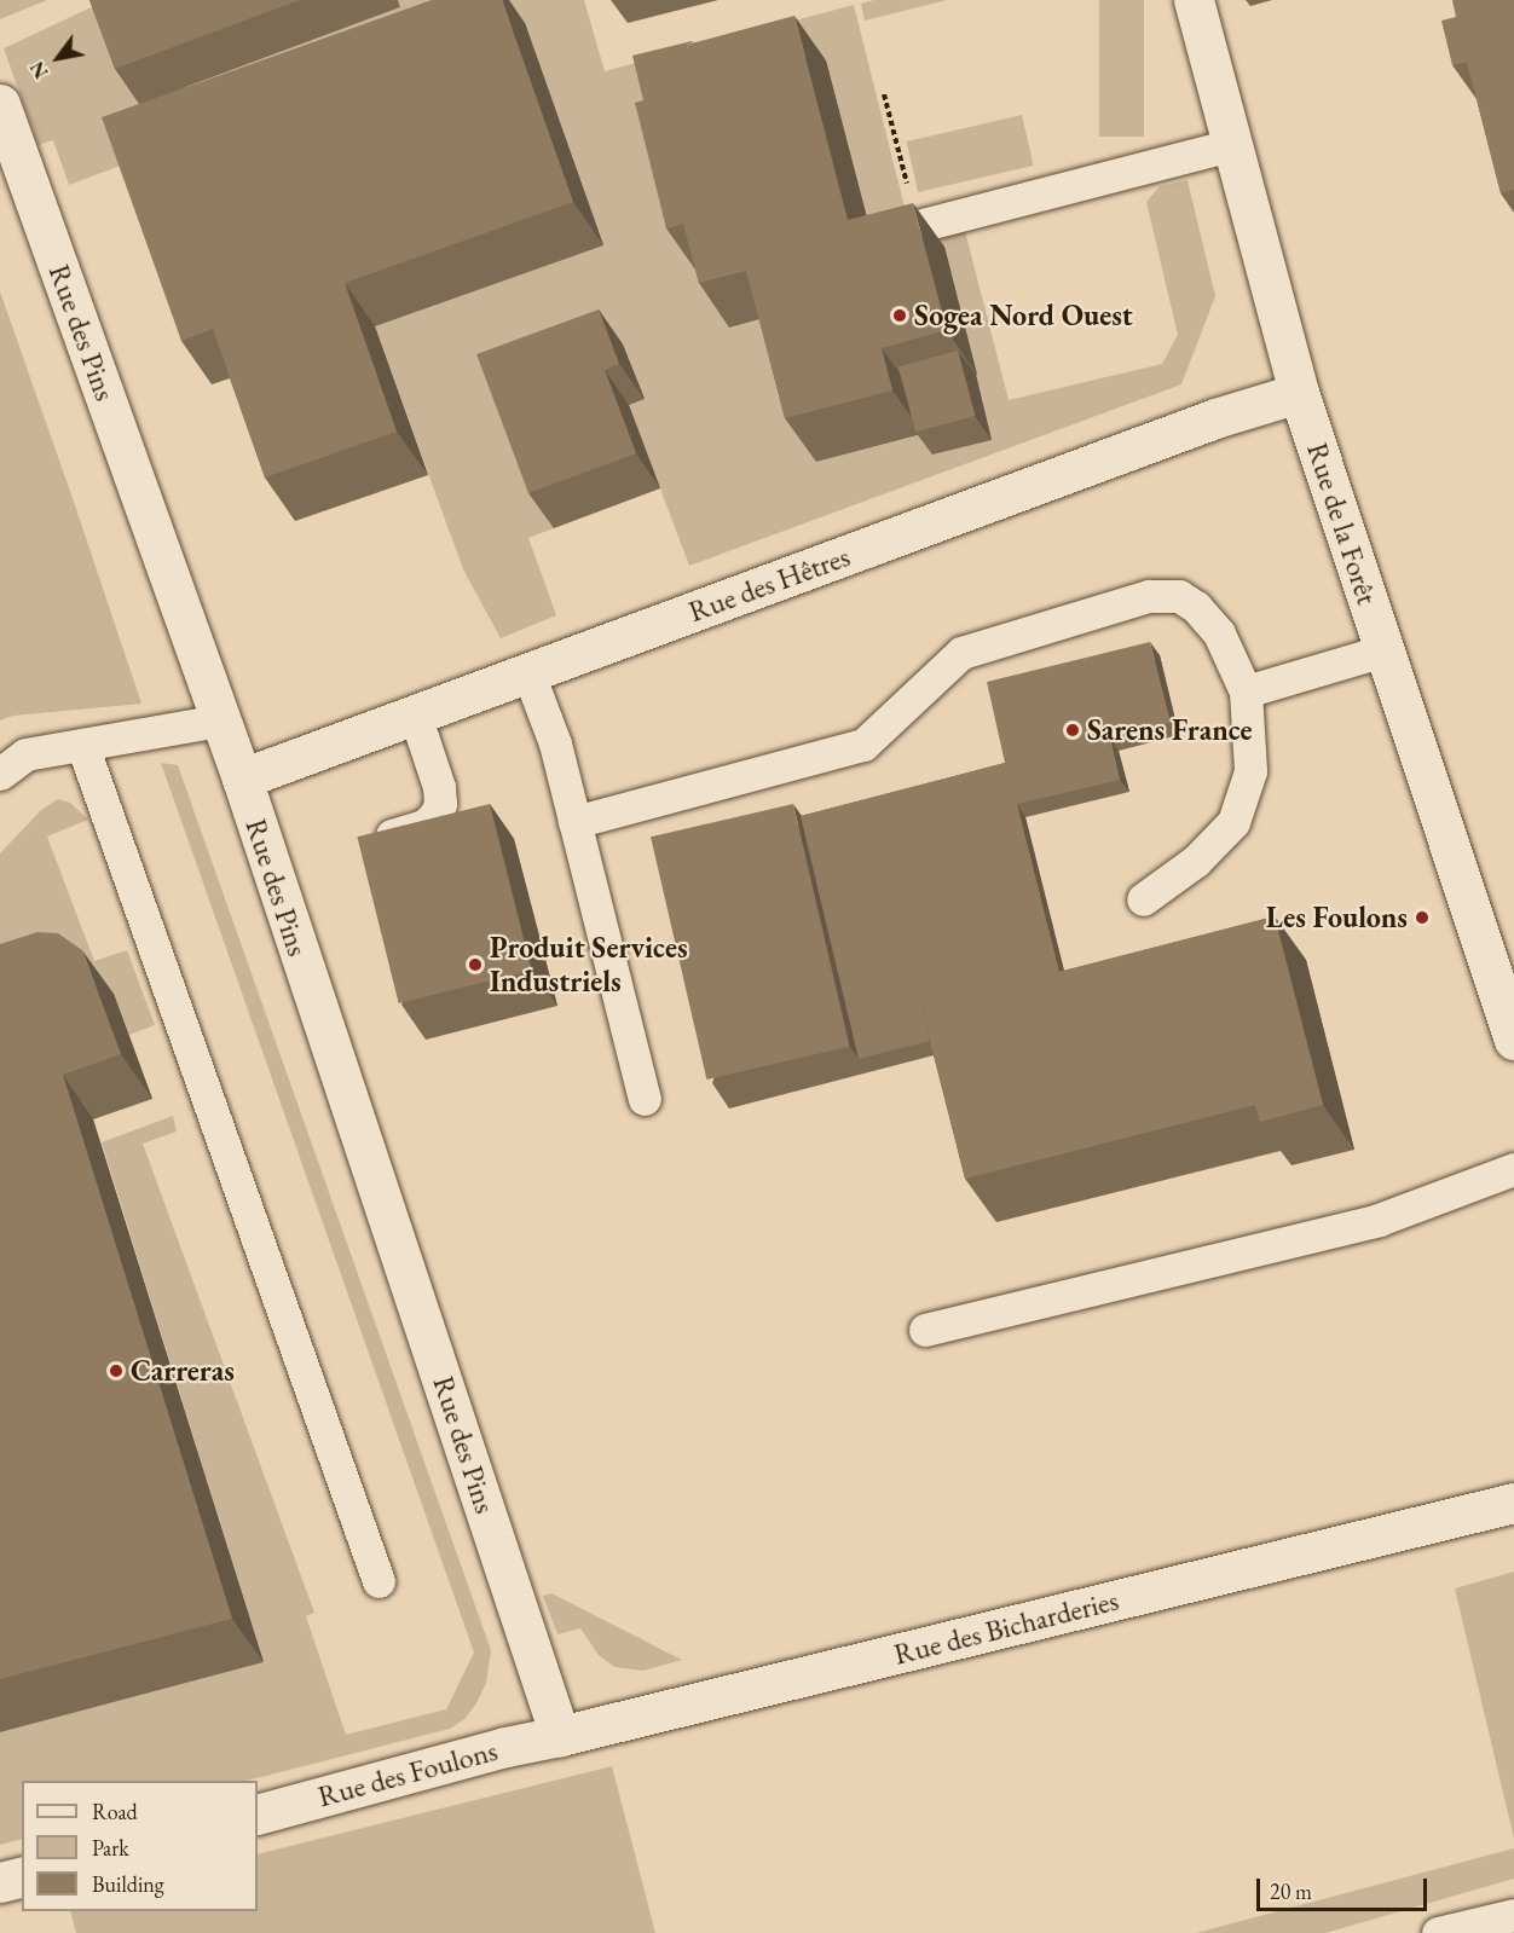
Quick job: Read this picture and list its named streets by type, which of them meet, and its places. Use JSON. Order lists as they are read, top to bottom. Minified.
{"streets":{"street":["Rue des Pins","Rue de la Forêt","Rue des Hêtres","Rue des Bicharderies","Rue des Foulons"]},"crossings":[["Rue des Pins","Rue des Hêtres"],["Rue des Pins","Rue des Bicharderies"],["Rue des Pins","Rue des Foulons"],["Rue de la Forêt","Rue des Hêtres"],["Rue des Bicharderies","Rue des Foulons"]],"places":["Sogea Nord Ouest","Sarens France","Les Foulons","Produit Services Industriels","Carreras"],"legend":["Road","Park","Building"],"scale_bar":"20 m","north":"bottom left"}
